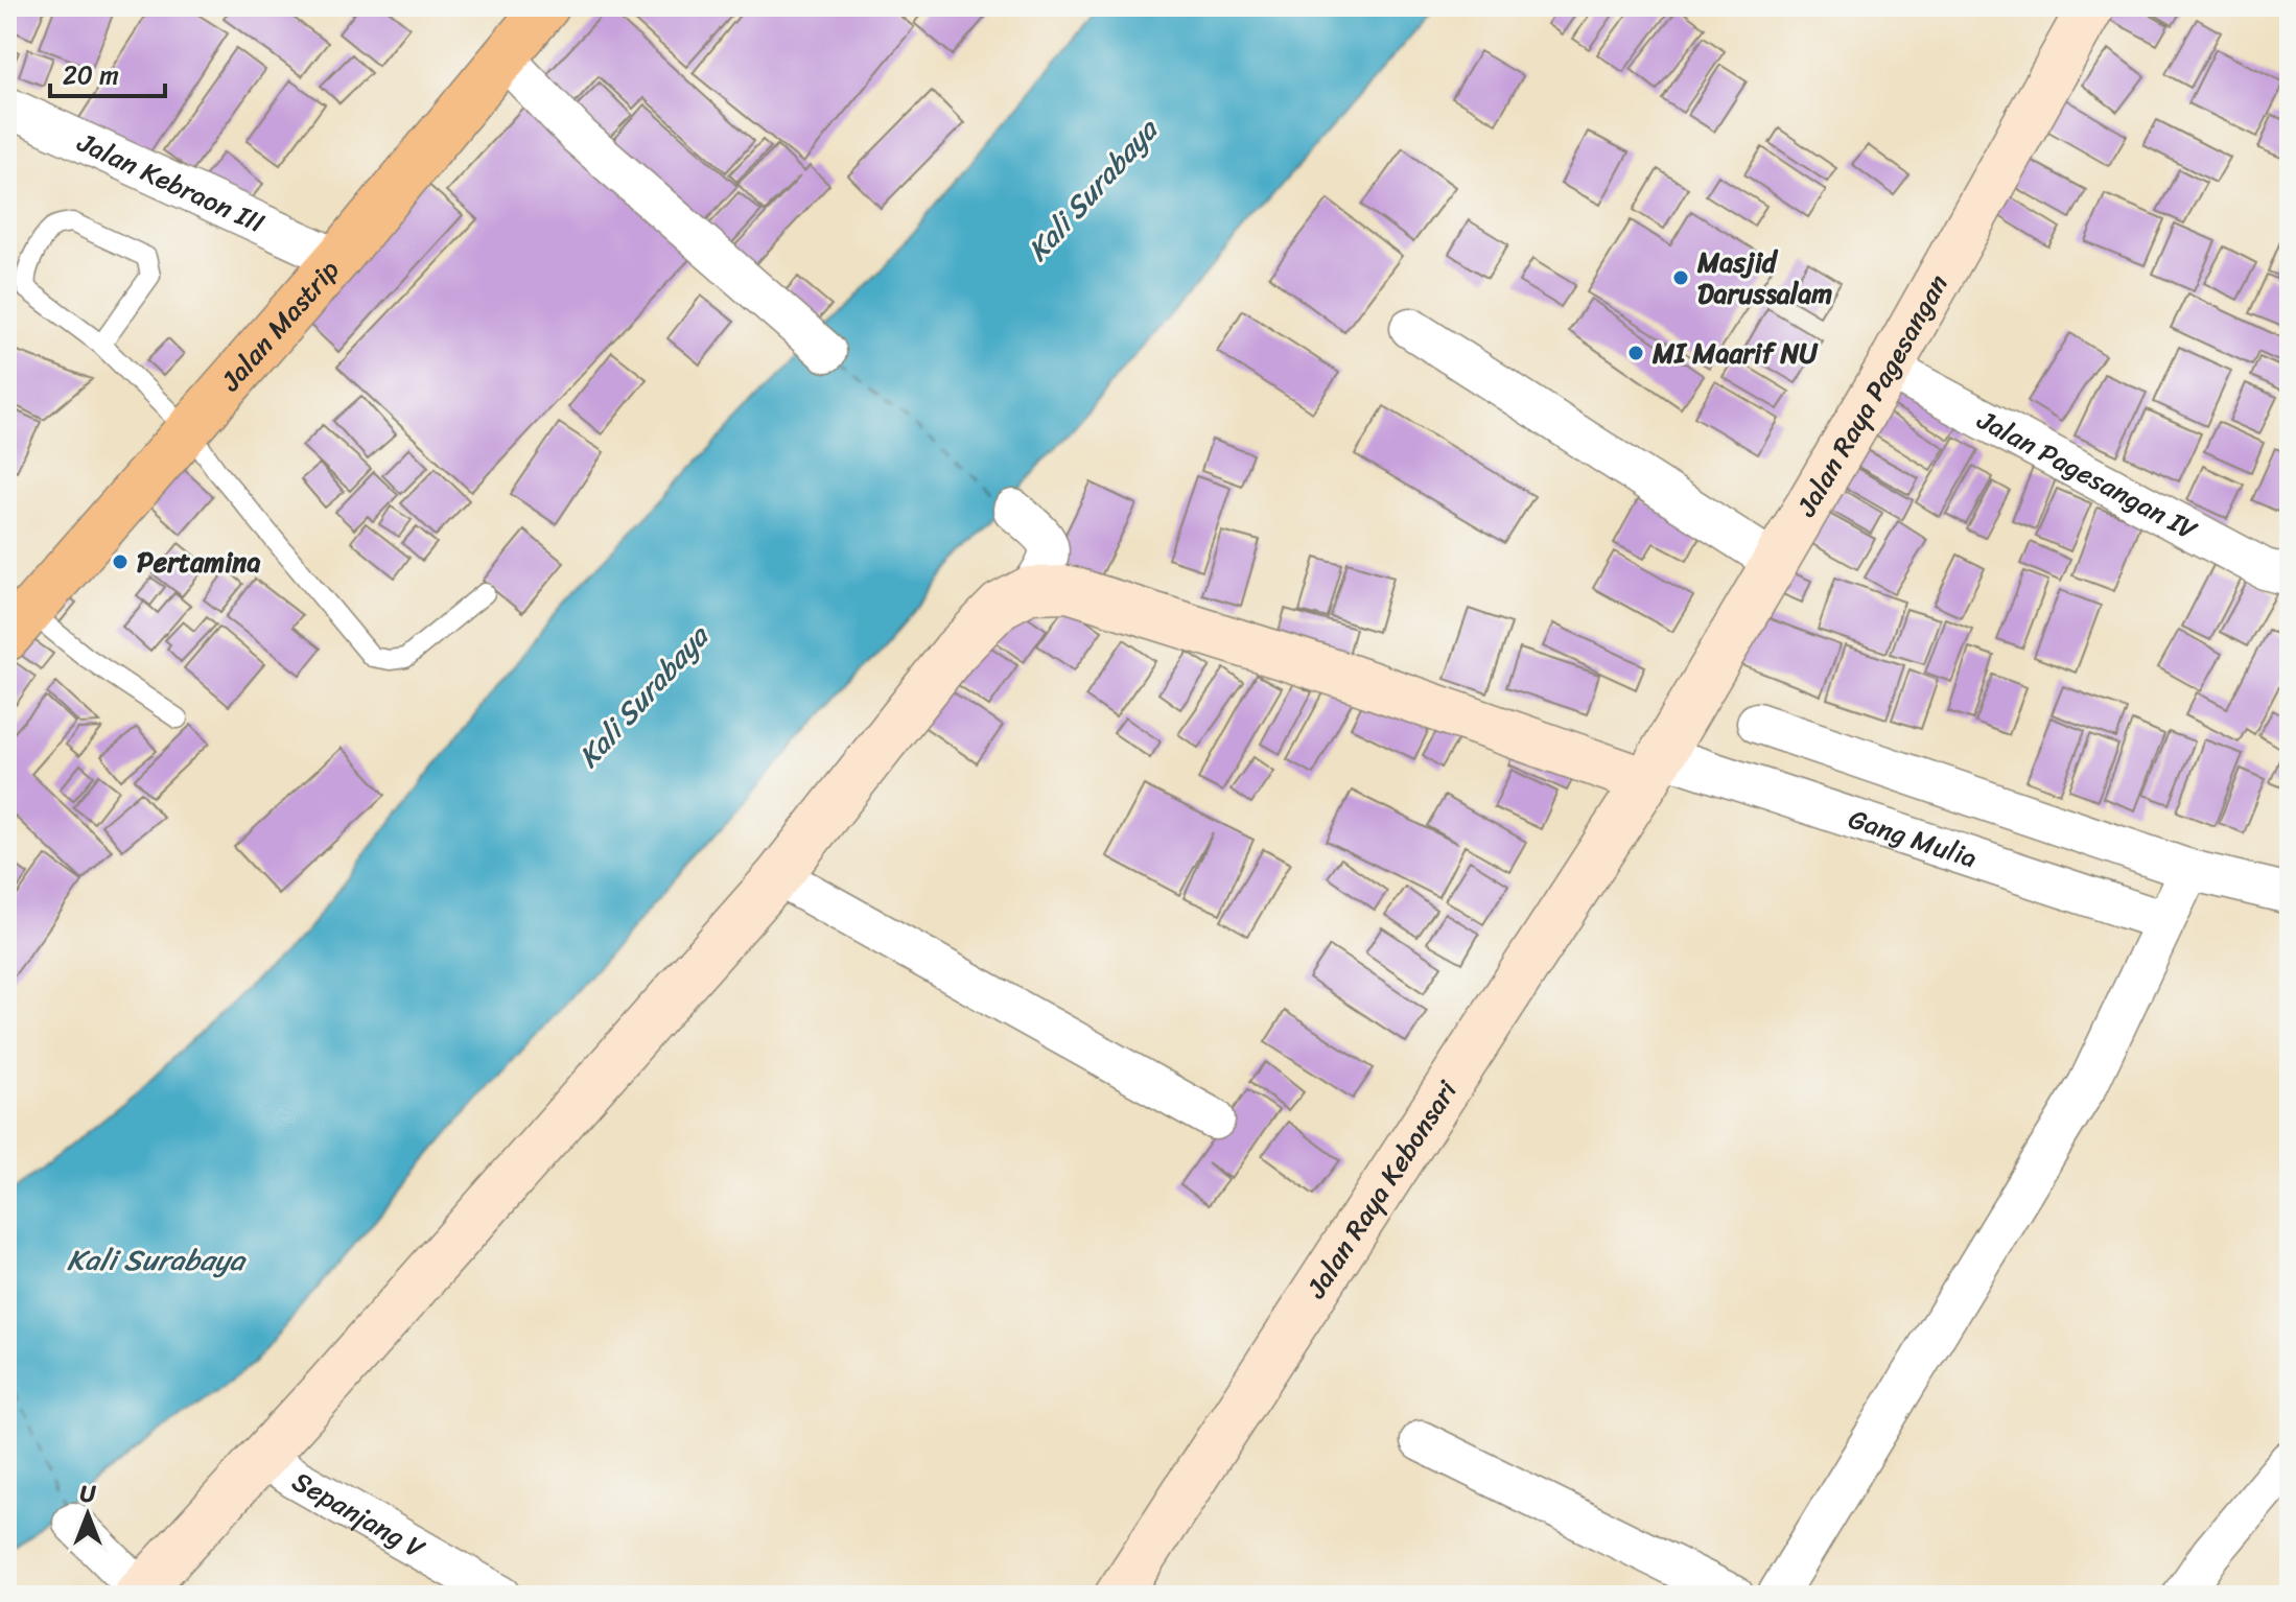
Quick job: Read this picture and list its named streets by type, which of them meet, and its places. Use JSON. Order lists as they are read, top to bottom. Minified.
{"streets":{"main road":["Jalan Mastrip"],"street":["Jalan Kebraon III","Jalan Raya Pagesangan","Jalan Pagesangan IV","Gang Mulia","Jalan Raya Kebonsari","Sepanjang V"]},"crossings":[["Jalan Kebraon III","Jalan Mastrip"],["Jalan Raya Pagesangan","Jalan Pagesangan IV"],["Jalan Raya Pagesangan","Gang Mulia"],["Jalan Raya Pagesangan","Jalan Raya Kebonsari"],["Gang Mulia","Jalan Raya Kebonsari"]],"water":["Kali Surabaya"],"places":["Masjid Darussalam","MI Maarif NU","Pertamina"],"scale_bar":"20 m","north":"top"}
